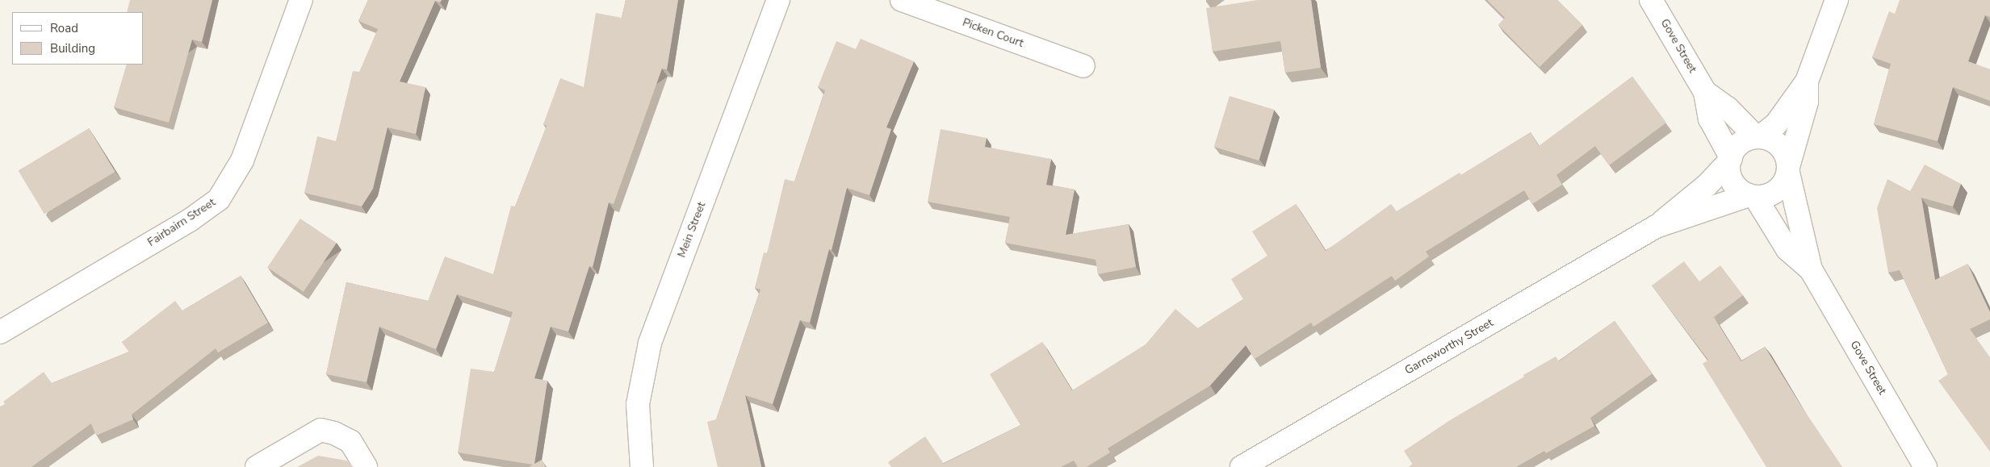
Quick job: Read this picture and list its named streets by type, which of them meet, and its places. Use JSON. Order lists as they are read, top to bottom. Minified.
{"streets":{"street":["Picken Court","Gove Street","Fairbairn Street","Mein Street","Garnsworthy Street"]},"crossings":[["Gove Street","Garnsworthy Street"]],"legend":["Road","Building"]}
